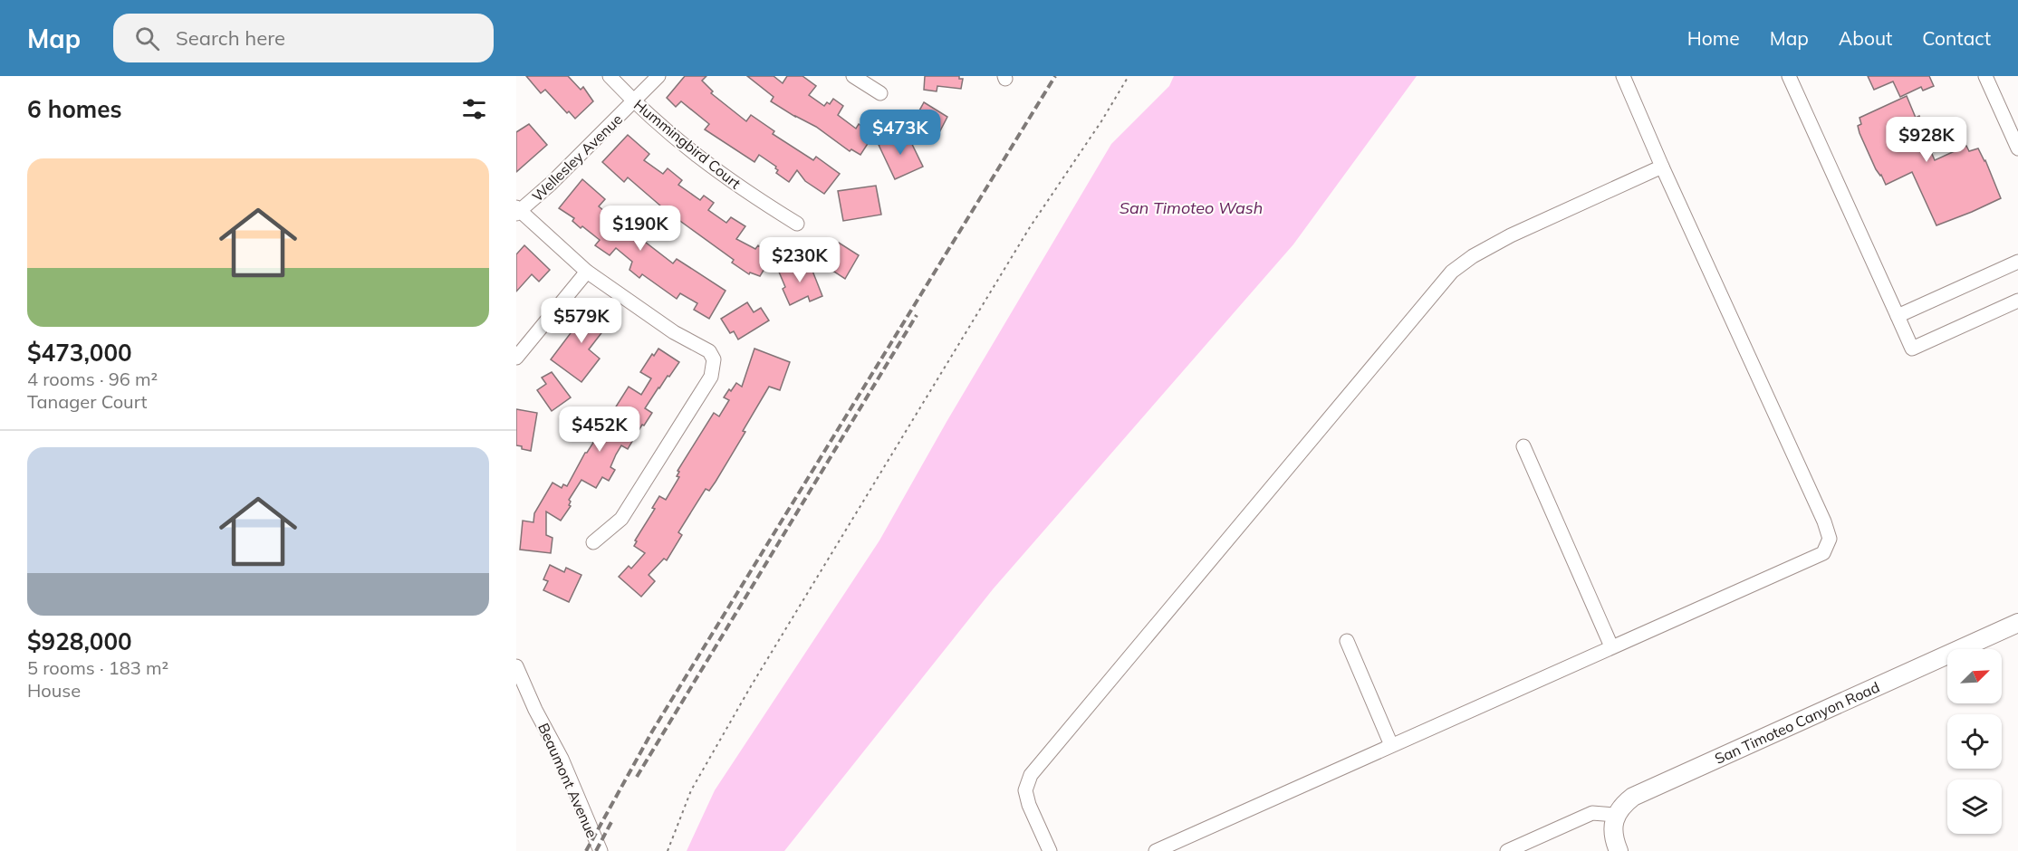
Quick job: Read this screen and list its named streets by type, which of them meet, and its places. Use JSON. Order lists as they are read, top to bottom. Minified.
{"streets":{"main road":["San Timoteo Canyon Road"],"street":["Hummingbird Court","Wellesley Avenue","Beaumont Avenue"]},"crossings":[["Hummingbird Court","Wellesley Avenue"]],"water":["San Timoteo Wash"],"north":"top right","page":{"header":"Map","search":"Search here","nav":["Home","Map","About","Contact"],"heading":"6 homes","price":["$473K","$928K","$190K","$230K","$579K","$452K"],"list":[{"name":"$473,000","note":"4 rooms · 96 m² · Tanager Court"},{"name":"$928,000","note":"5 rooms · 183 m² · House"}]}}
